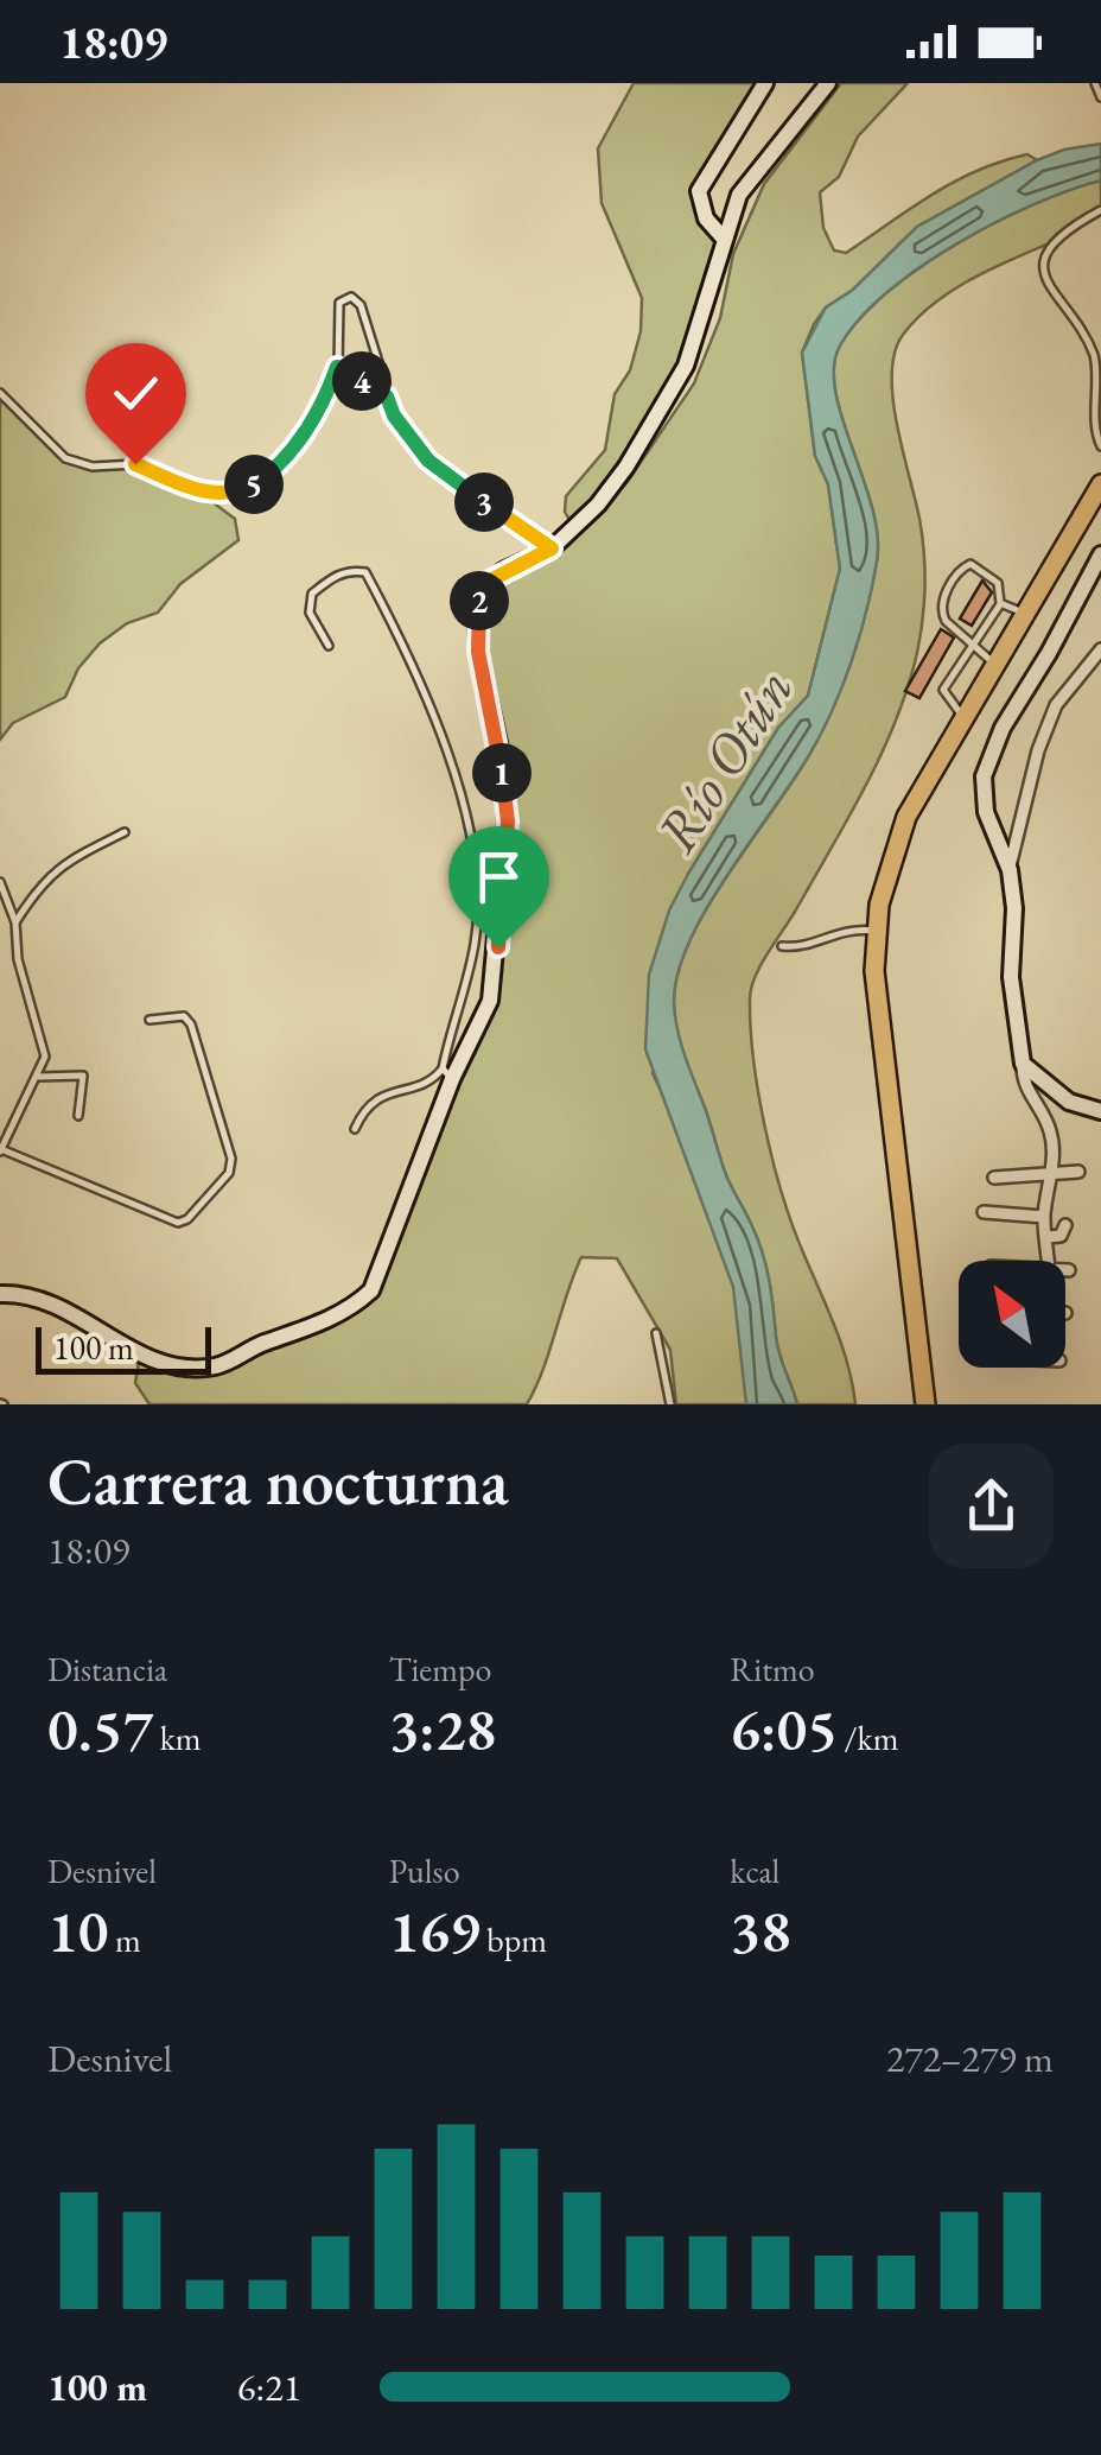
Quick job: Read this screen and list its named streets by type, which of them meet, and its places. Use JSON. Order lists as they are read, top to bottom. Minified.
{"water":["Río Otún"],"scale_bar":"100 m","north":"top left","page":{"status":"18:09","pins":["4","5","3","2","1"],"scale":"100 m","heading":["Carrera nocturna","18:09"],"stats":[["Distancia","0.57 km"],["Tiempo","3:28"],["Ritmo","6:05 /km"],["Desnivel","10 m"],["Pulso","169 bpm"],["kcal","38"]],"chart":["Desnivel","272–279 m"],"list":[{"name":"100 m","note":"6:21"}]}}
